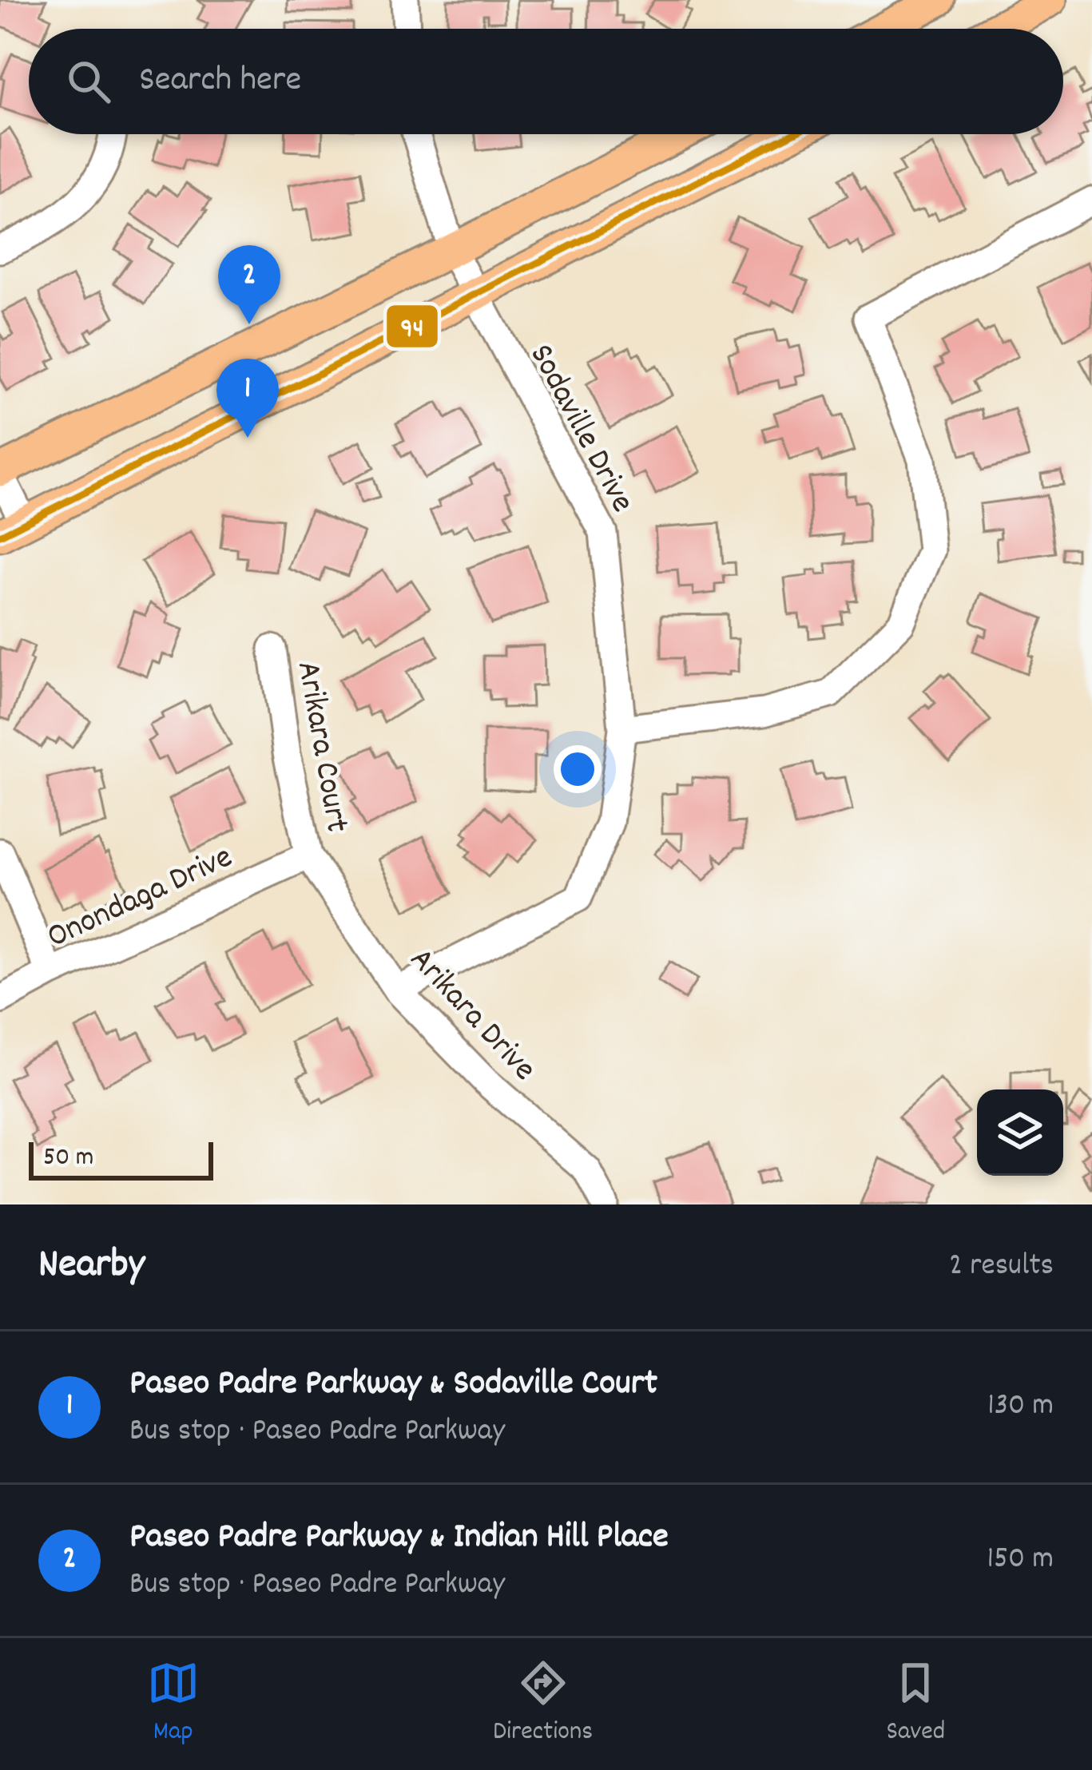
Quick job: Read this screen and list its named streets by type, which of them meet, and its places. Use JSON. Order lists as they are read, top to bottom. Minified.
{"streets":{"street":["Sodaville Drive","Arikara Court","Onondaga Drive","Arikara Drive"]},"crossings":[["Sodaville Drive","Arikara Drive"],["Arikara Court","Onondaga Drive"],["Arikara Court","Arikara Drive"],["Onondaga Drive","Arikara Drive"]],"lines":["transit line 94"],"scale_bar":"50 m","page":{"search":"Search here","pins":["2","1"],"scale":"50 m","heading":["Nearby","2 results"],"list":[{"mark":"1","name":"Paseo Padre Parkway & Sodaville Court","note":"Bus stop · Paseo Padre Parkway","value":"130 m"},{"mark":"2","name":"Paseo Padre Parkway & Indian Hill Place","note":"Bus stop · Paseo Padre Parkway","value":"150 m"}],"nav":["Map","Directions","Saved"]}}
